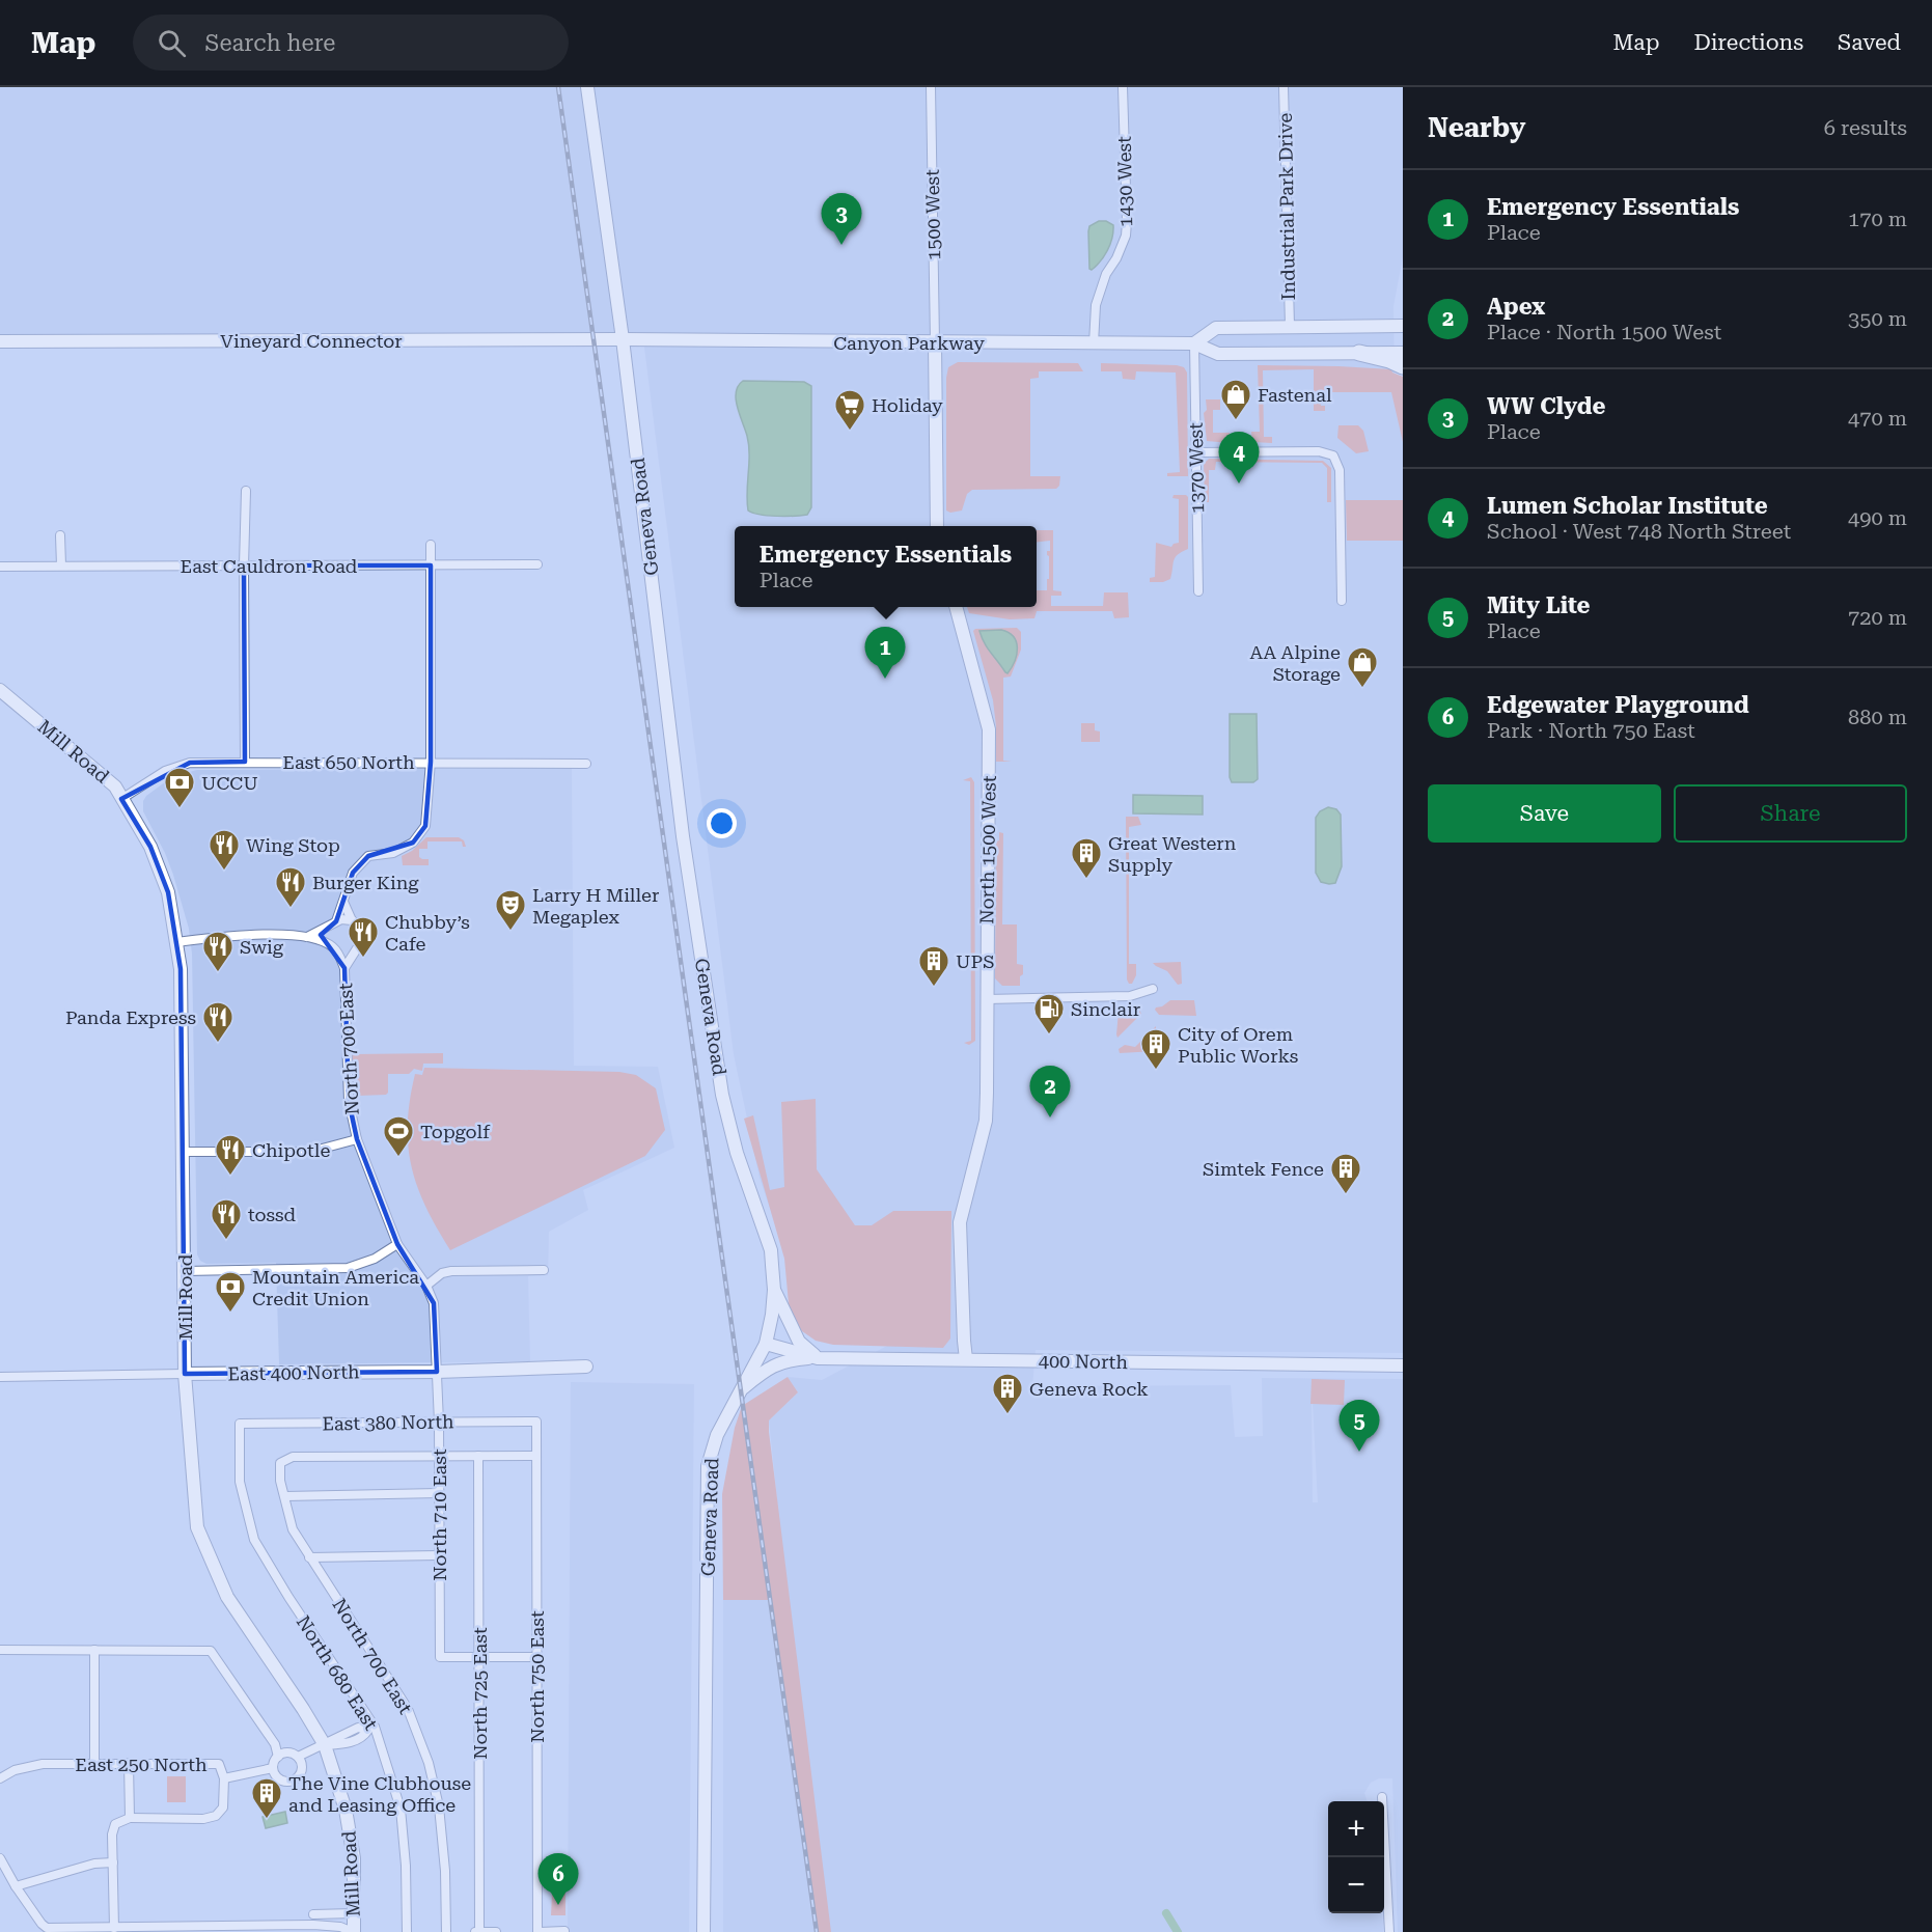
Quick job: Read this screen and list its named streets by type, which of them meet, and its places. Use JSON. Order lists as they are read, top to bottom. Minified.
{"streets":{"main road":["Vineyard Connector","Canyon Parkway","Geneva Road","Mill Road","North 1500 West","400 North","East 400 North"],"street":["1430 West","Industrial Park Drive","1500 West","1370 West","East Cauldron Road","East 650 North","North 700 East","East 380 North","North 710 East","North 680 East","North 750 East","North 725 East","East 250 North"]},"crossings":[["1430 West","Canyon Parkway"],["1500 West","Canyon Parkway"],["Vineyard Connector","Canyon Parkway"],["Vineyard Connector","Geneva Road"],["Canyon Parkway","1370 West"],["Canyon Parkway","Geneva Road"],["Geneva Road","400 North"],["Mill Road","East 650 North"],["Mill Road","East 400 North"],["North 1500 West","400 North"],["North 700 East","East 400 North"],["North 700 East","North 710 East"],["East 400 North","North 710 East"],["East 380 North","North 710 East"],["East 380 North","North 680 East"],["East 380 North","North 750 East"],["North 710 East","North 725 East"]],"places":{"shop":["Fastenal","AA Alpine Storage"],"supermarket":["Holiday"],"bank":["UCCU","Mountain America Credit Union"],"restaurant":["Wing Stop","Burger King","Chubby’s Cafe","Swig","Panda Express","Chipotle","tossd"],"building":["Great Western Supply","UPS","City of Orem Public Works","Simtek Fence","Geneva Rock","The Vine Clubhouse and Leasing Office"],"theatre":["Larry H Miller Megaplex"],"fuel station":["Sinclair"],"sports":["Topgolf"]},"page":{"header":"Map","search":"Search here","nav":["Map","Directions","Saved"],"heading":["Nearby","6 results"],"list":[{"mark":"1","name":"Emergency Essentials","note":"Place","value":"170 m"},{"mark":"2","name":"Apex","note":"Place · North 1500 West","value":"350 m"},{"mark":"3","name":"WW Clyde","note":"Place","value":"470 m"},{"mark":"4","name":"Lumen Scholar Institute","note":"School · West 748 North Street","value":"490 m"},{"mark":"5","name":"Mity Lite","note":"Place","value":"720 m"},{"mark":"6","name":"Edgewater Playground","note":"Park · North 750 East","value":"880 m"}],"pins":["3","4","1","2","5","6"],"popup":["Emergency Essentials","Place"],"buttons":["Save","Share"],"map_buttons":["+","−"]}}
